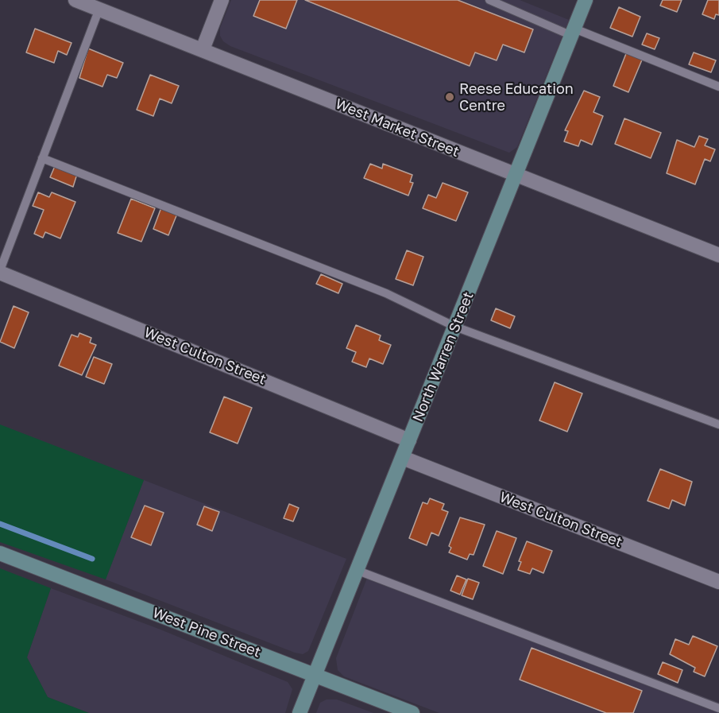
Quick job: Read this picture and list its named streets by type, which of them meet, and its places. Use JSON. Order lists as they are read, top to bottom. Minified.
{"streets":{"street":["West Market Street","West Culton Street","North Warren Street","West Pine Street"]},"crossings":[["West Market Street","North Warren Street"],["West Culton Street","North Warren Street"],["North Warren Street","West Pine Street"]],"places":["Reese Education Centre"]}
